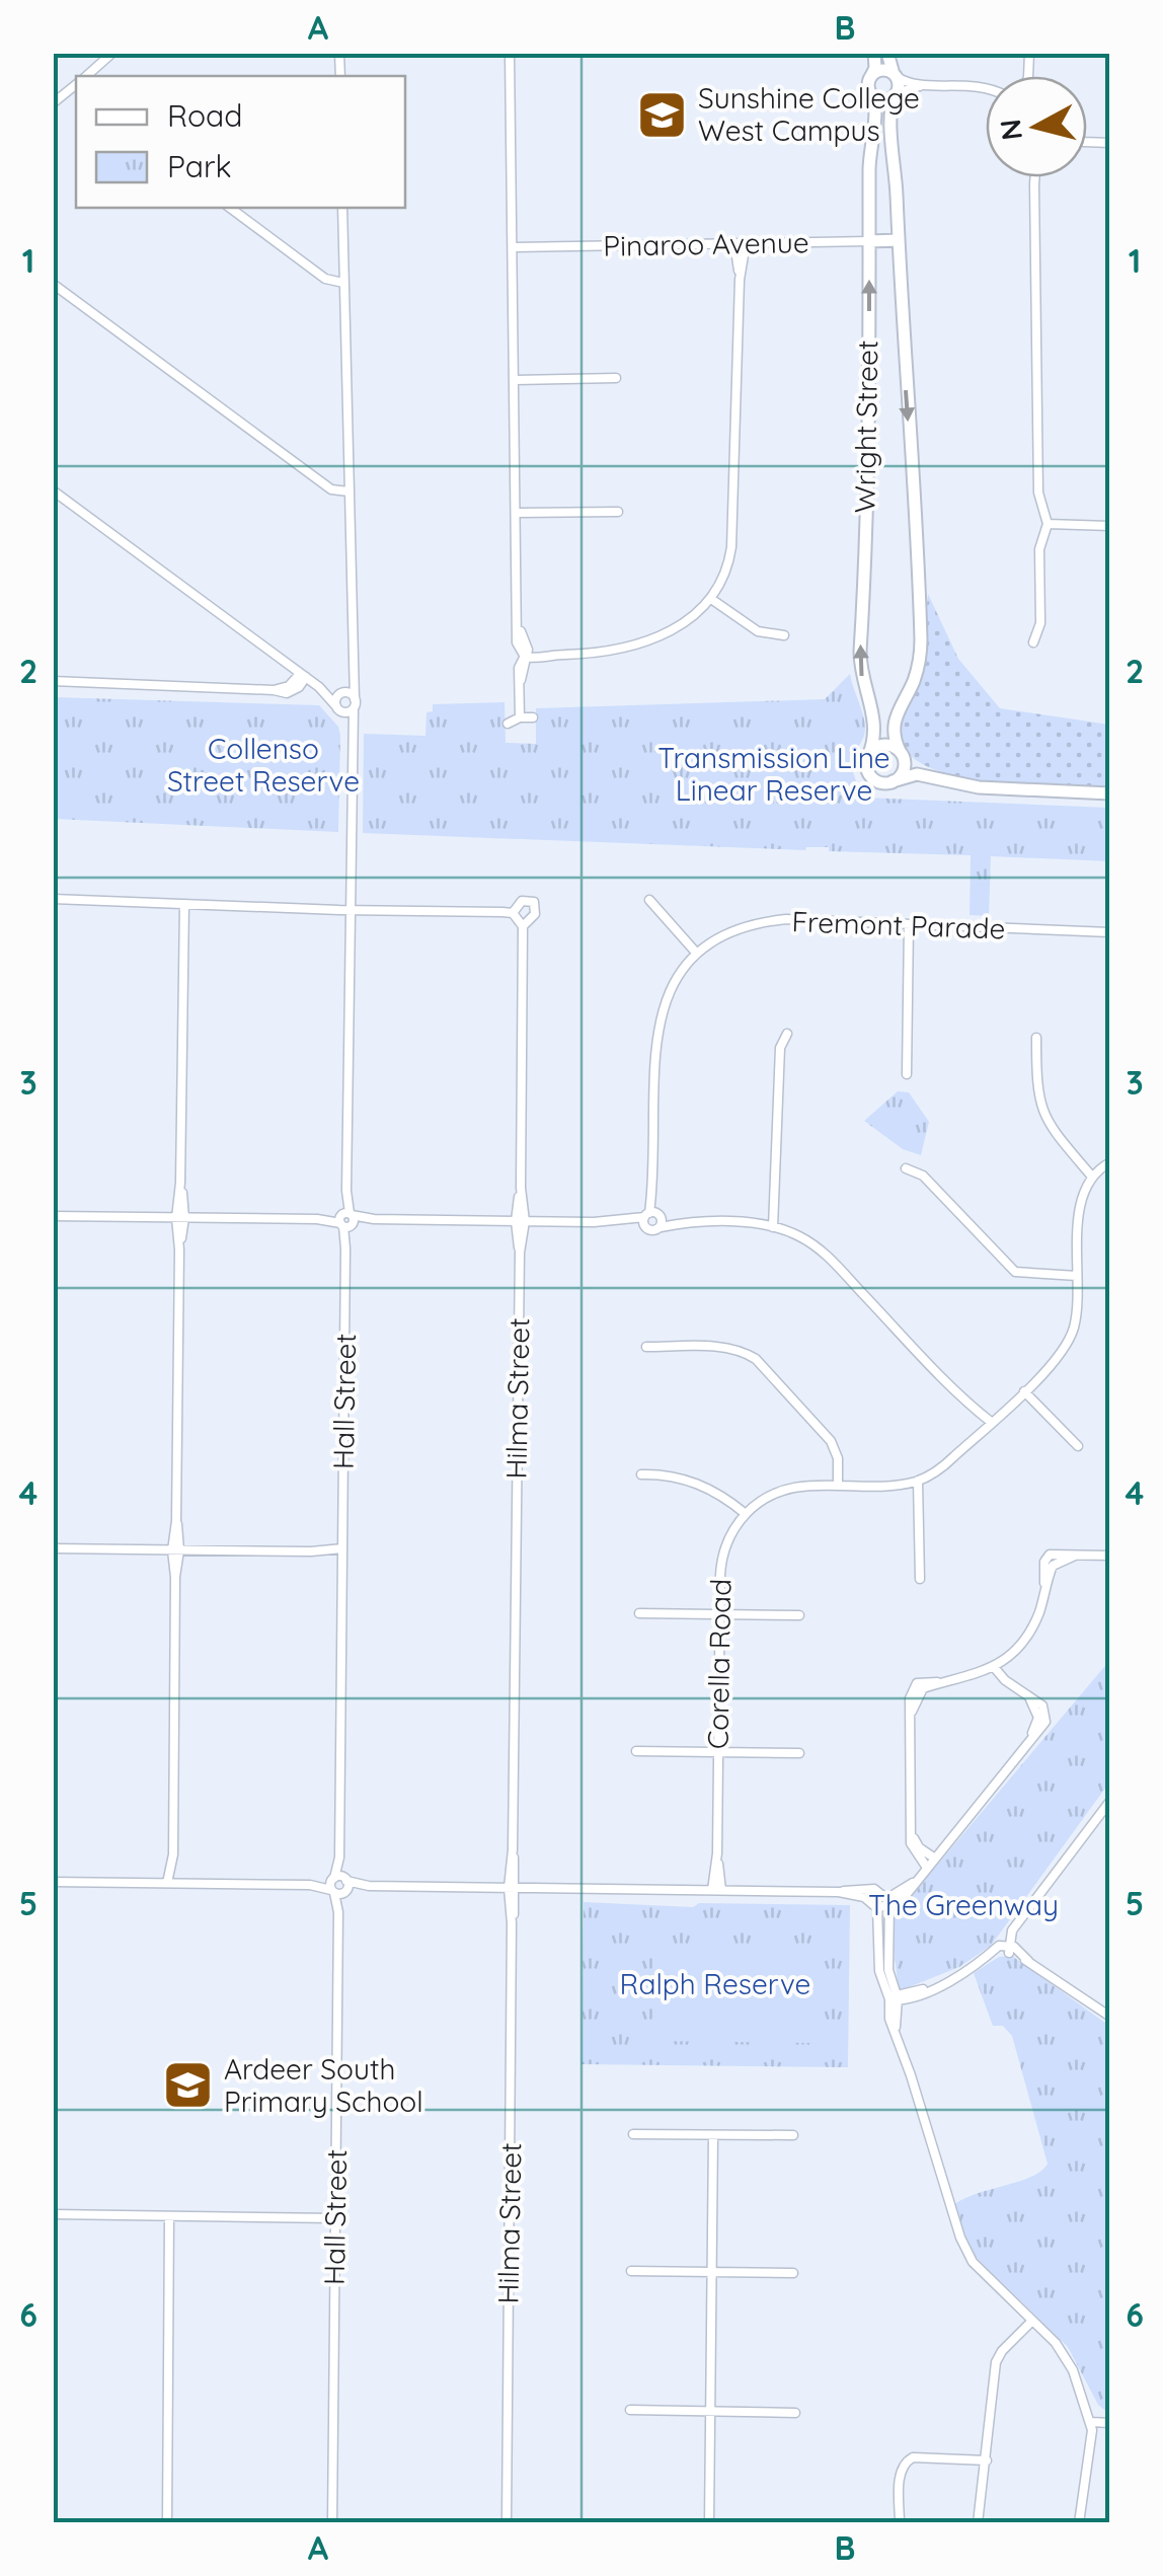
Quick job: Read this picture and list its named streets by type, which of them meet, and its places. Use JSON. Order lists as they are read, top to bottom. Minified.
{"streets":{"street":["Pinaroo Avenue","Wright Street","Fremont Parade","Hilma Street","Hall Street","Corella Road"]},"crossings":[["Pinaroo Avenue","Wright Street"],["Hilma Street","Hall Street"]],"parks":["Collenso Street Reserve","Transmission Line Linear Reserve","The Greenway","Ralph Reserve"],"places":{"school or university":["Sunshine College West Campus","Ardeer South Primary School"]},"legend":["Road","Park"],"north":"left","grid":{"columns":["A","B"],"rows":["1","2","3","4","5","6"]}}
